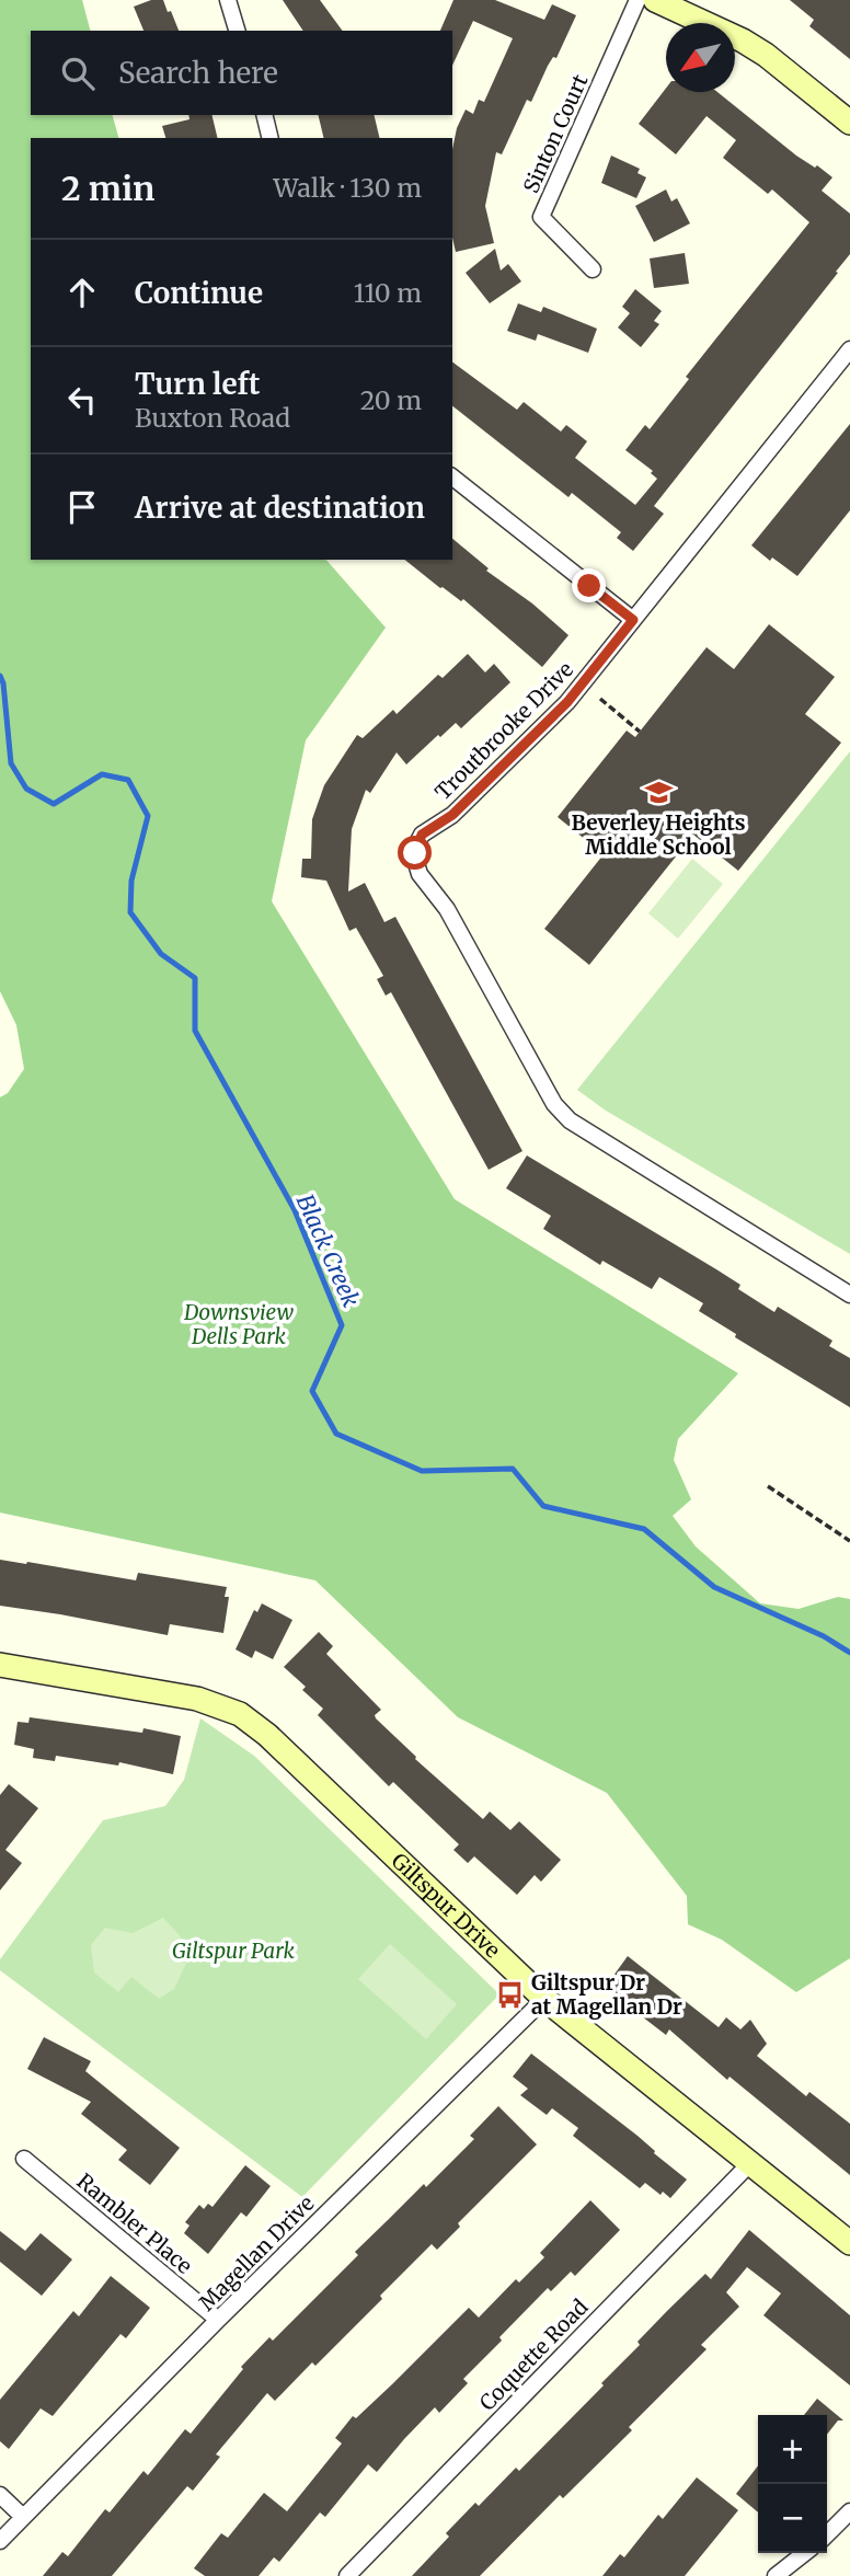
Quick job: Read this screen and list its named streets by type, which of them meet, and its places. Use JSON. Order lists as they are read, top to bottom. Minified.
{"streets":{"street":["Sinton Court","Troutbrooke Drive","Giltspur Drive","Rambler Place","Magellan Drive","Coquette Road"]},"crossings":[["Giltspur Drive","Magellan Drive"],["Giltspur Drive","Coquette Road"],["Rambler Place","Magellan Drive"]],"water":["Black Creek"],"parks":["Downsview Dells Park","Giltspur Park"],"places":{"school or university":["Beverley Heights Middle School"],"bus stop":["Giltspur Dr at Magellan Dr"]},"north":"bottom left","page":{"search":"Search here","heading":["2 min","Walk · 130 m"],"list":[["Continue","110 m"],["Turn left","Buxton Road","20 m"],"Arrive at destination"],"map_buttons":["+","−"]}}
